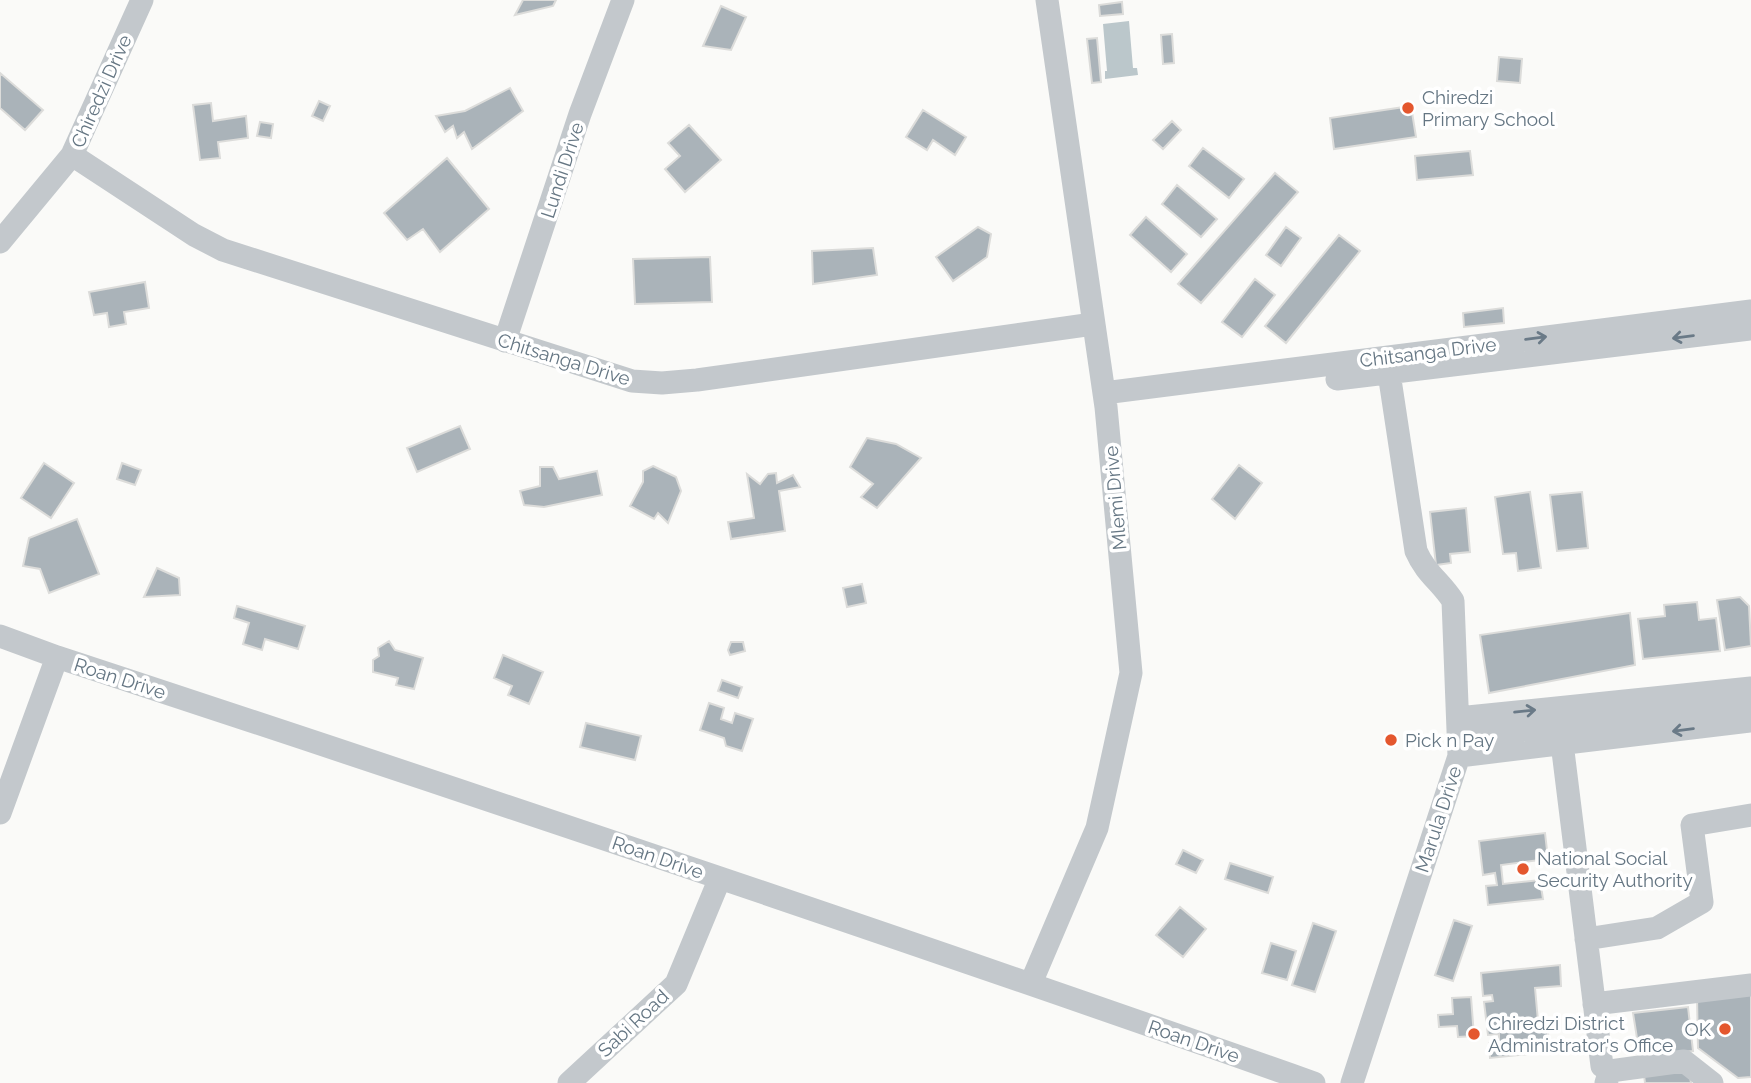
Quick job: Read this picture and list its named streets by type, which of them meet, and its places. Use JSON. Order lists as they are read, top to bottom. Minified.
{"streets":{"street":["Chiredzi Drive","Lundi Drive","Chitsanga Drive","Mlemi Drive","Roan Drive","Marula Drive","Sabi Road"]},"crossings":[["Chiredzi Drive","Chitsanga Drive"],["Lundi Drive","Chitsanga Drive"],["Chitsanga Drive","Mlemi Drive"],["Mlemi Drive","Roan Drive"],["Roan Drive","Sabi Road"]],"places":["Chiredzi Primary School","Pick n Pay","National Social Security Authority","OK","Chiredzi District Administrator's Office"]}
